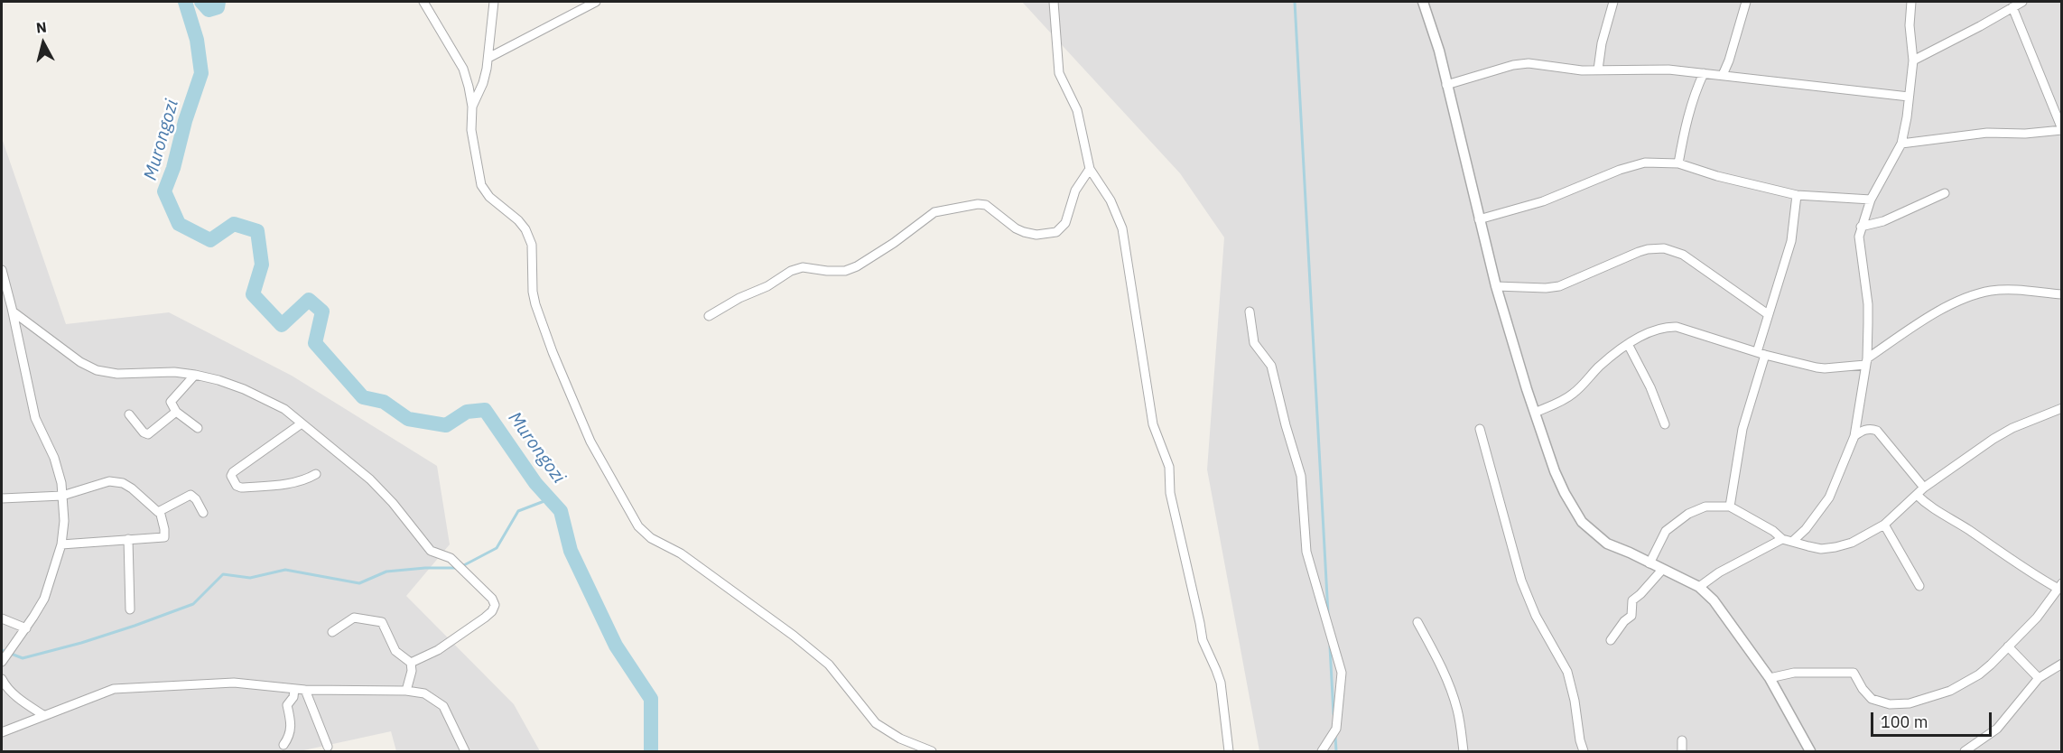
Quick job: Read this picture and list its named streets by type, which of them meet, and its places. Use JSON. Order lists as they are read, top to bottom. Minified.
{"water":["Murongozi"],"scale_bar":"100 m","north":"top"}
